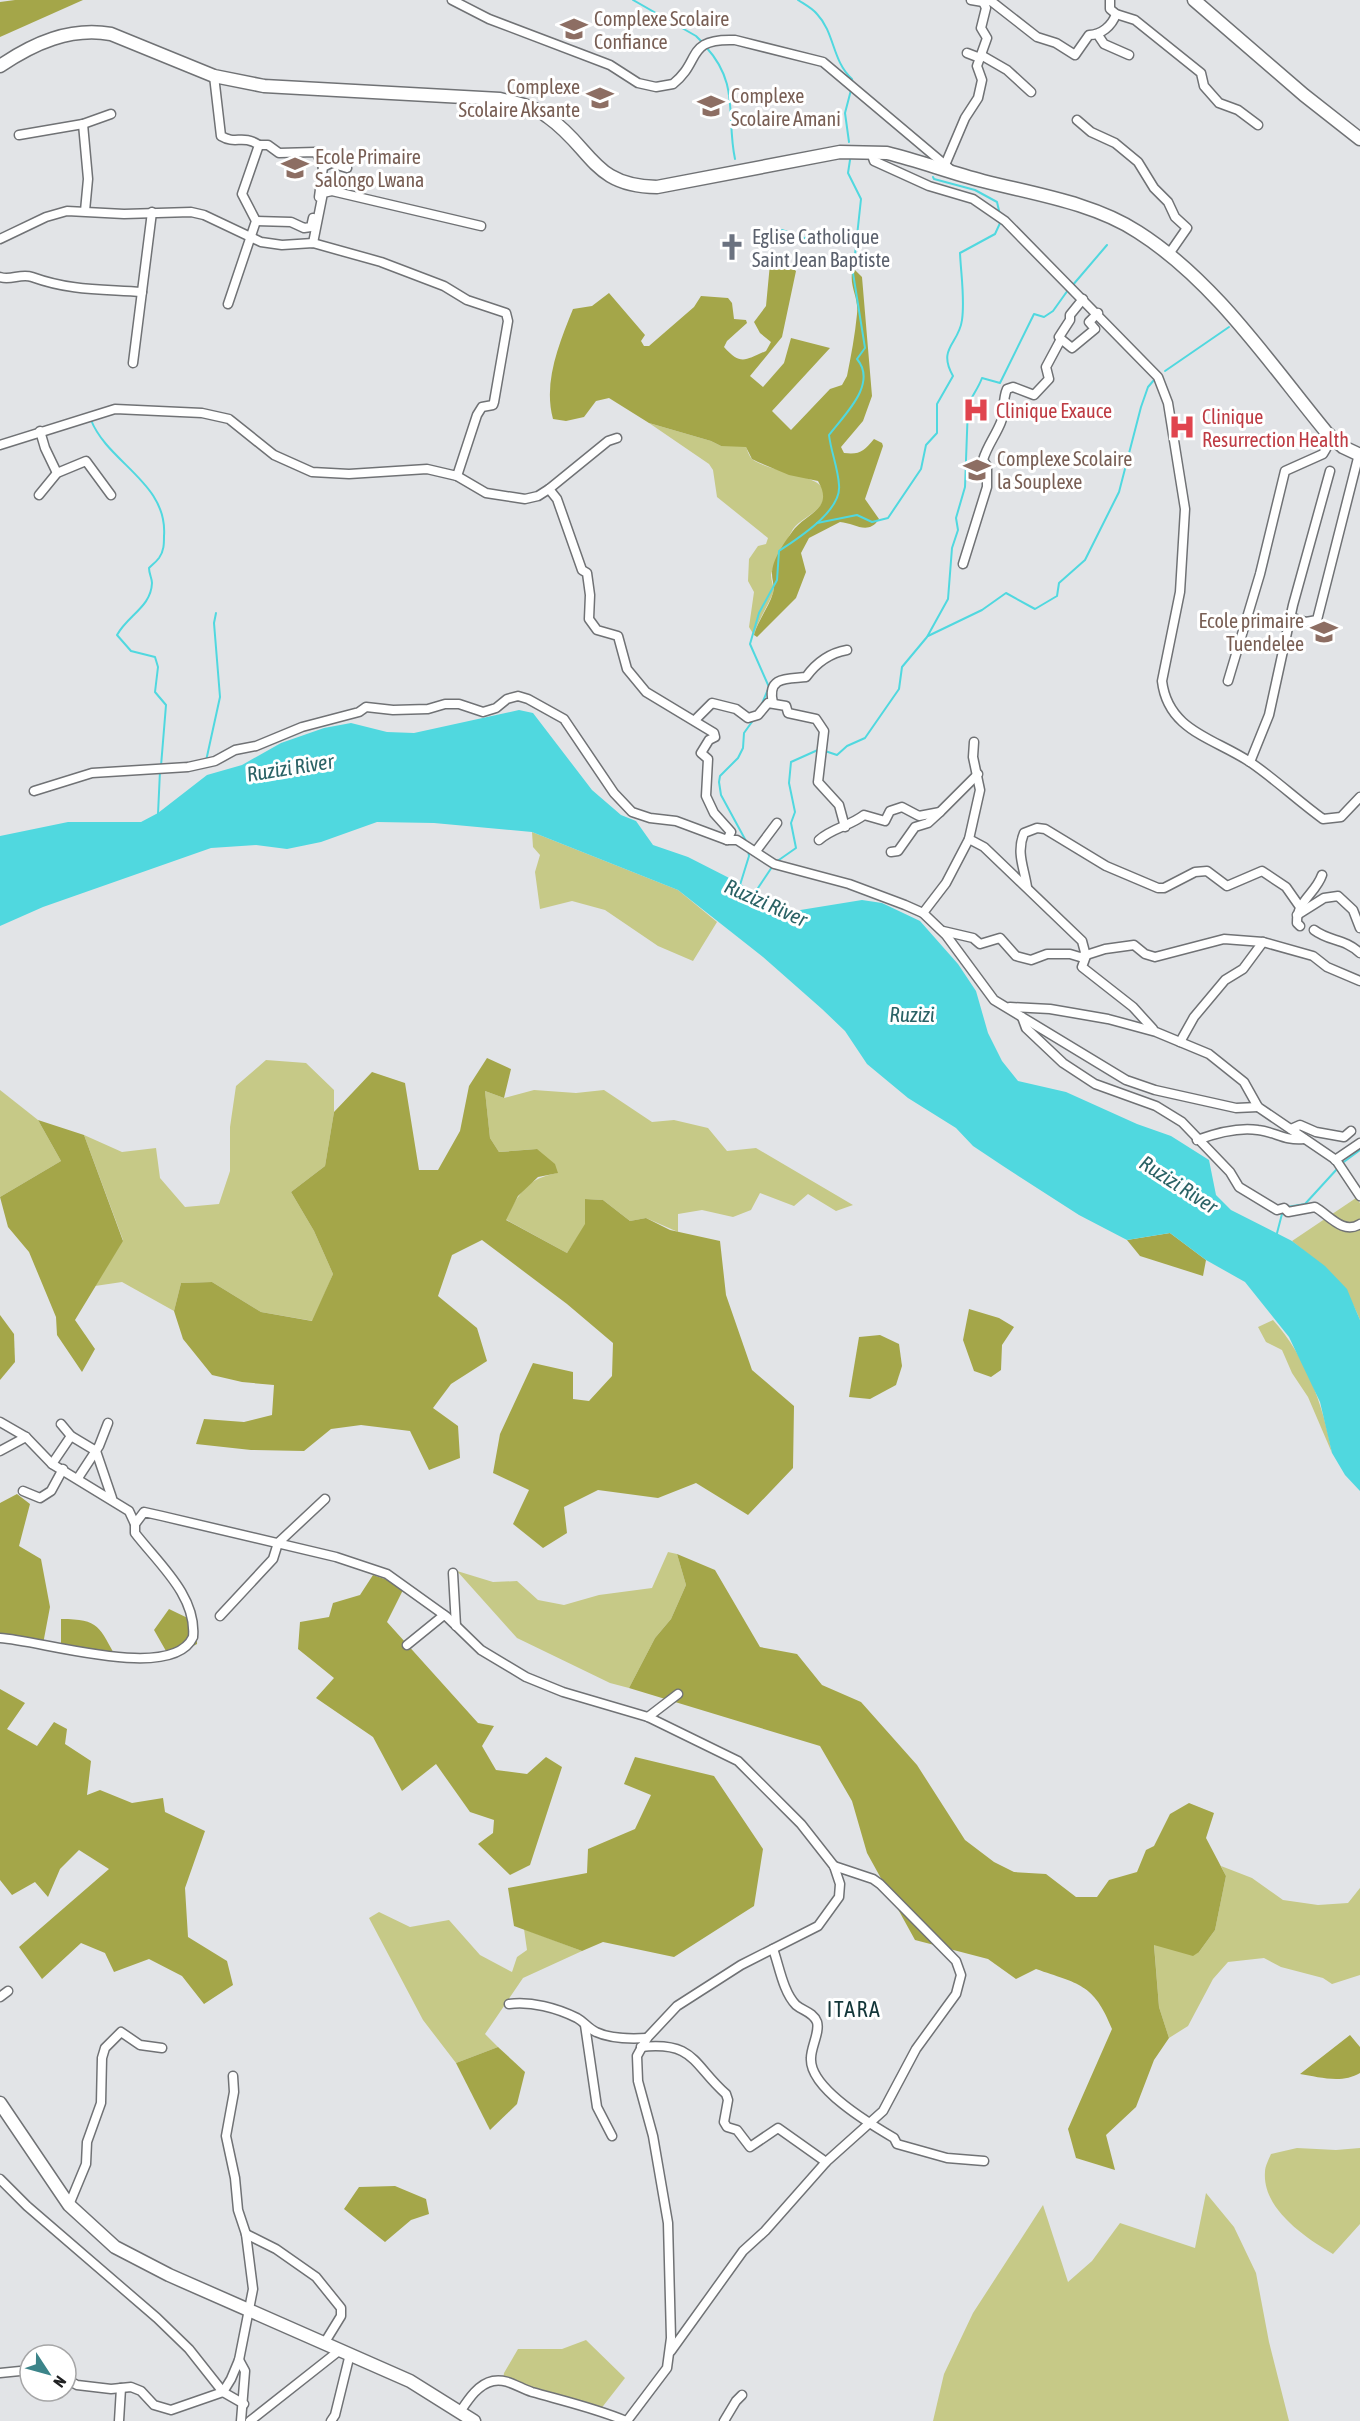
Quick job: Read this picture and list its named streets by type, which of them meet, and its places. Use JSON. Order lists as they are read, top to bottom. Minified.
{"districts":["ITARA"],"water":["Ruzizi River","Ruzizi"],"places":{"school or university":["Complexe Scolaire Confiance","Complexe Scolaire Aksante","Complexe Scolaire Amani","Ecole Primaire Salongo Lwana","Complexe Scolaire la Souplexe","Ecole primaire Tuendelee"],"church":["Eglise Catholique Saint Jean Baptiste"],"hospital":["Clinique Exauce","Clinique Resurrection Health"]},"north":"bottom right"}
